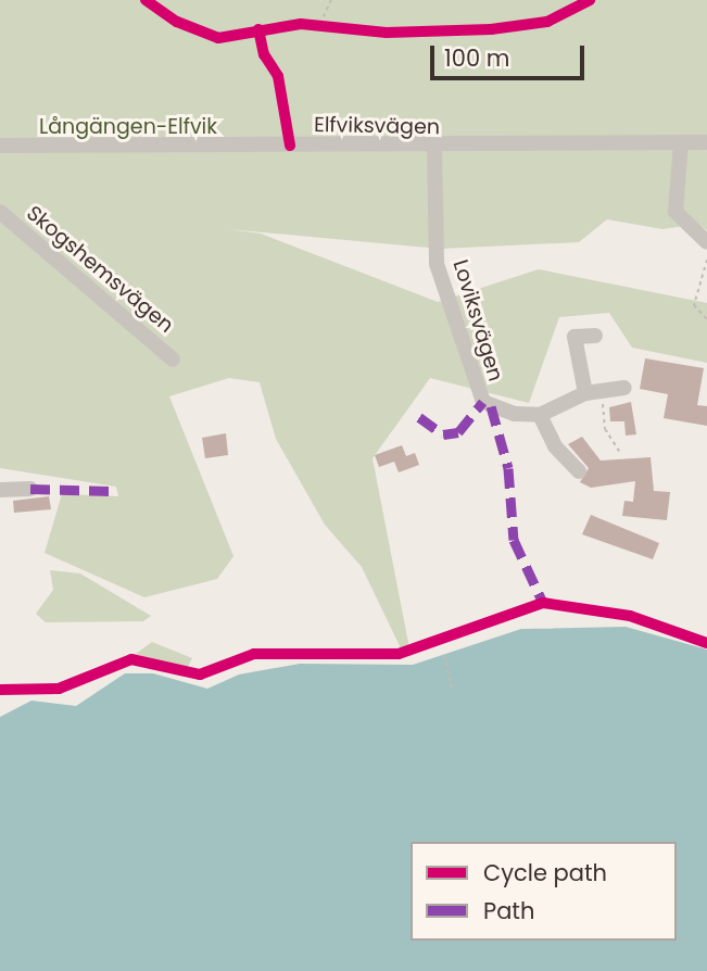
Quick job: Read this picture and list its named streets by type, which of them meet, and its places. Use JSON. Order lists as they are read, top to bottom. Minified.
{"streets":{"street":["Elfviksvägen","Skogshemsvägen","Loviksvägen"]},"crossings":[["Elfviksvägen","Loviksvägen"]],"parks":["Långängen-Elfvik"],"legend":["Cycle path","Path"],"scale_bar":"100 m"}
